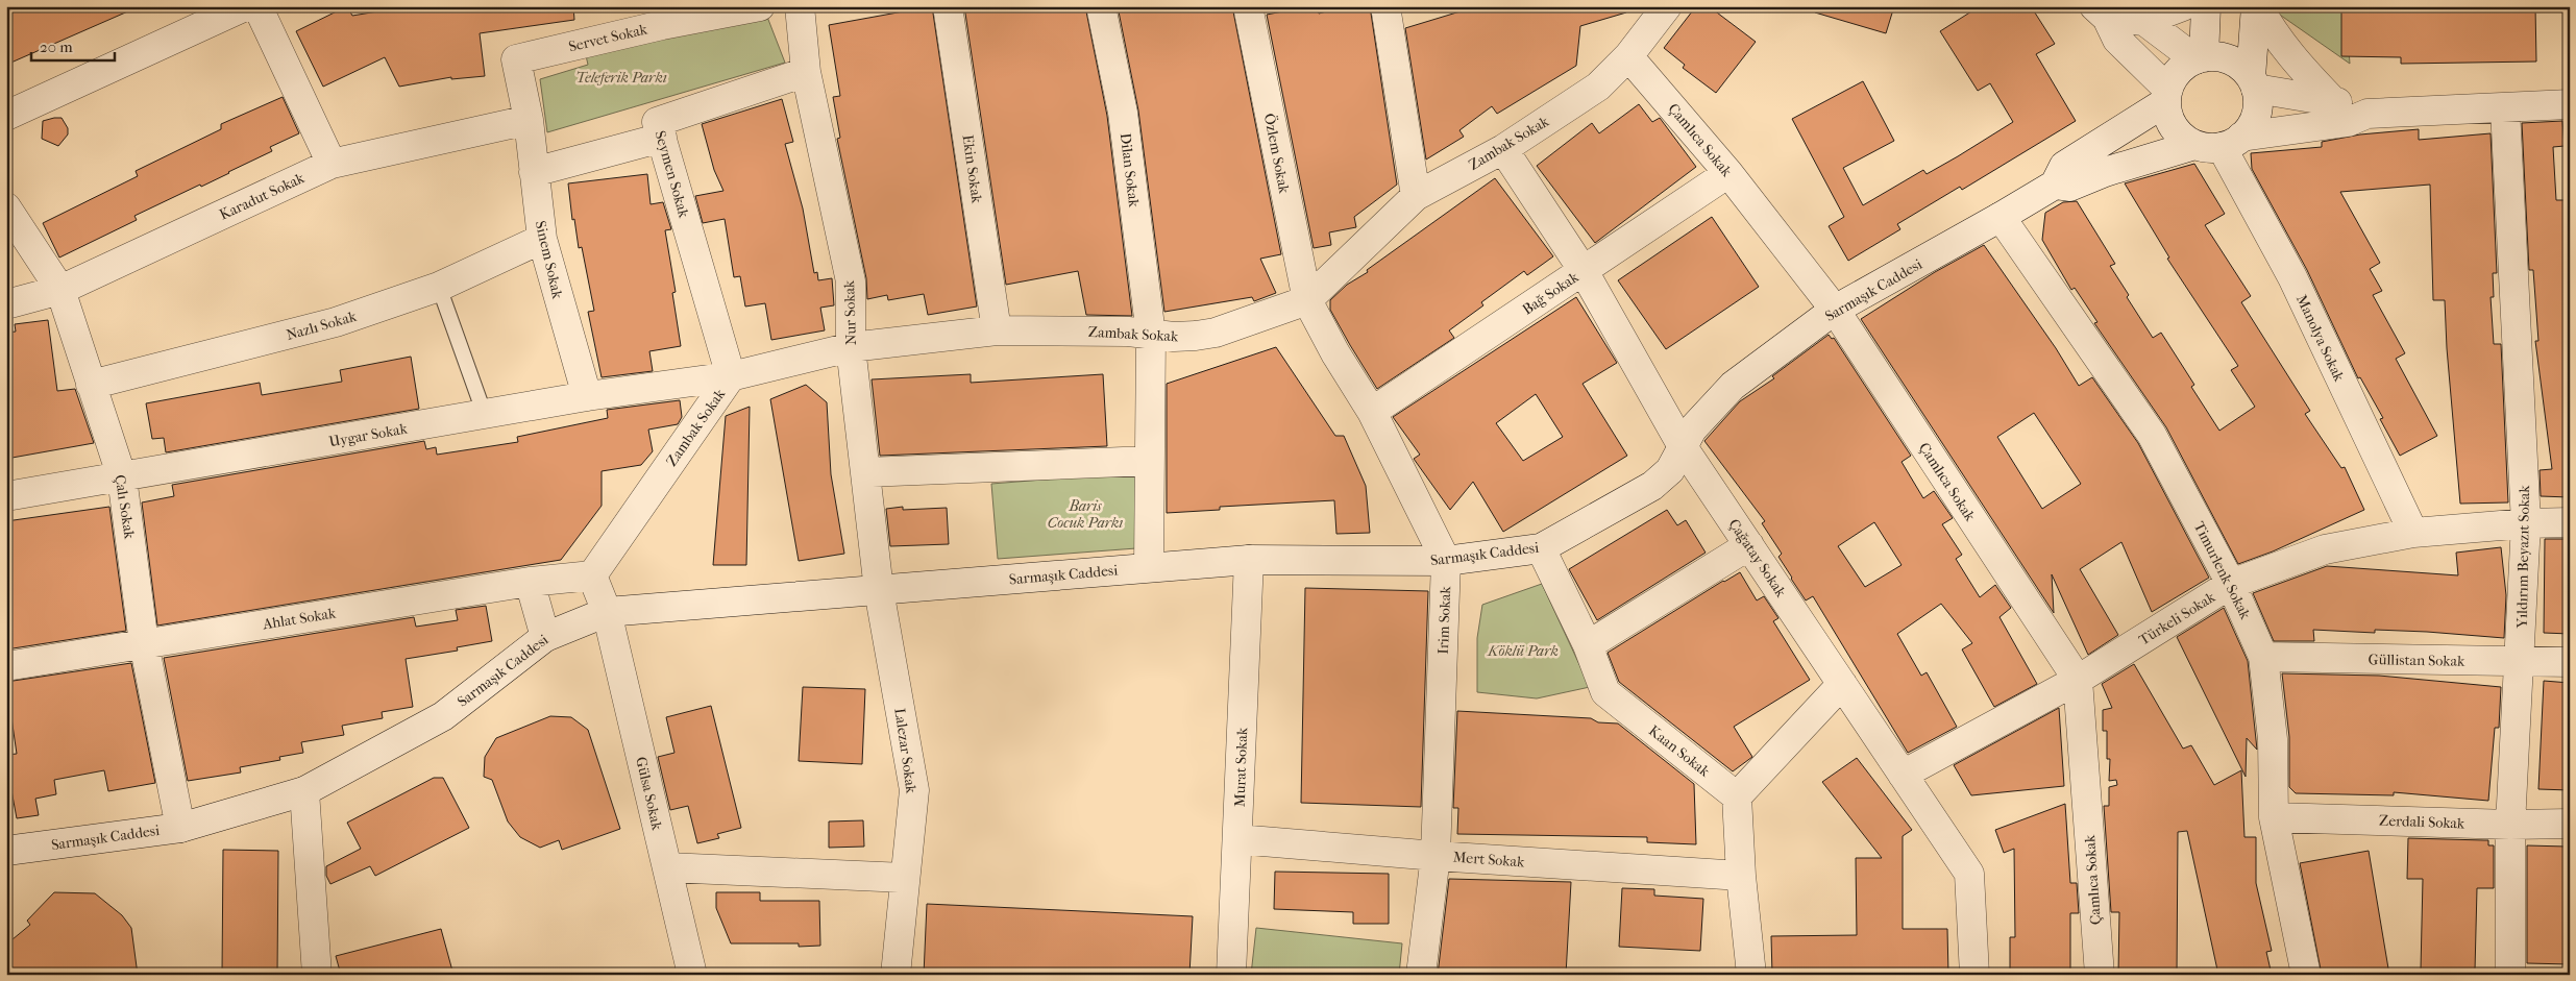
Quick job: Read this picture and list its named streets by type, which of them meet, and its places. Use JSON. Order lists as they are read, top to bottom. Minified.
{"streets":{"street":["Servet Sokak","Çamlıca Sokak","Zambak Sokak","Özlem Sokak","Ekin Sokak","Dilan Sokak","Seymen Sokak","Karadut Sokak","Sinem Sokak","Sarmaşık Caddesi","Bağ Sokak","Nur Sokak","Nazlı Sokak","Manolya Sokak","Uygar Sokak","Çalı Sokak","Yıldırım Beyazıt Sokak","Çağatay Sokak","Timurlenk Sokak","Ahlat Sokak","Türkeli Sokak","Irim Sokak","Güllistan Sokak","Lalezar Sokak","Kaan Sokak","Murat Sokak","Gülsa Sokak","Zerdali Sokak","Mert Sokak"]},"crossings":[["Servet Sokak","Karadut Sokak"],["Servet Sokak","Sinem Sokak"],["Çamlıca Sokak","Zambak Sokak"],["Çamlıca Sokak","Sarmaşık Caddesi"],["Çamlıca Sokak","Bağ Sokak"],["Çamlıca Sokak","Türkeli Sokak"],["Zambak Sokak","Özlem Sokak"],["Zambak Sokak","Ekin Sokak"],["Zambak Sokak","Dilan Sokak"],["Zambak Sokak","Seymen Sokak"],["Zambak Sokak","Nur Sokak"],["Zambak Sokak","Uygar Sokak"],["Zambak Sokak","Çağatay Sokak"],["Zambak Sokak","Ahlat Sokak"],["Zambak Sokak","Irim Sokak"],["Zambak Sokak","Gülsa Sokak"],["Özlem Sokak","Irim Sokak"],["Seymen Sokak","Nur Sokak"],["Seymen Sokak","Uygar Sokak"],["Karadut Sokak","Sinem Sokak"],["Karadut Sokak","Çalı Sokak"],["Sinem Sokak","Nazlı Sokak"],["Sinem Sokak","Uygar Sokak"],["Sarmaşık Caddesi","Nur Sokak"],["Sarmaşık Caddesi","Manolya Sokak"],["Sarmaşık Caddesi","Çalı Sokak"],["Sarmaşık Caddesi","Çağatay Sokak"],["Sarmaşık Caddesi","Timurlenk Sokak"],["Sarmaşık Caddesi","Irim Sokak"],["Sarmaşık Caddesi","Lalezar Sokak"],["Sarmaşık Caddesi","Kaan Sokak"],["Sarmaşık Caddesi","Murat Sokak"],["Sarmaşık Caddesi","Gülsa Sokak"],["Bağ Sokak","Çağatay Sokak"],["Bağ Sokak","Irim Sokak"],["Nur Sokak","Lalezar Sokak"],["Nazlı Sokak","Çalı Sokak"],["Manolya Sokak","Türkeli Sokak"],["Uygar Sokak","Çalı Sokak"],["Çalı Sokak","Ahlat Sokak"],["Yıldırım Beyazıt Sokak","Türkeli Sokak"],["Yıldırım Beyazıt Sokak","Güllistan Sokak"],["Yıldırım Beyazıt Sokak","Zerdali Sokak"],["Çağatay Sokak","Türkeli Sokak"],["Timurlenk Sokak","Türkeli Sokak"],["Timurlenk Sokak","Güllistan Sokak"],["Timurlenk Sokak","Zerdali Sokak"],["Ahlat Sokak","Gülsa Sokak"],["Irim Sokak","Mert Sokak"],["Murat Sokak","Mert Sokak"]],"parks":["Teleferik Parkı","Baris Cocuk Parkı","Köklü Park"],"scale_bar":"20 m"}
